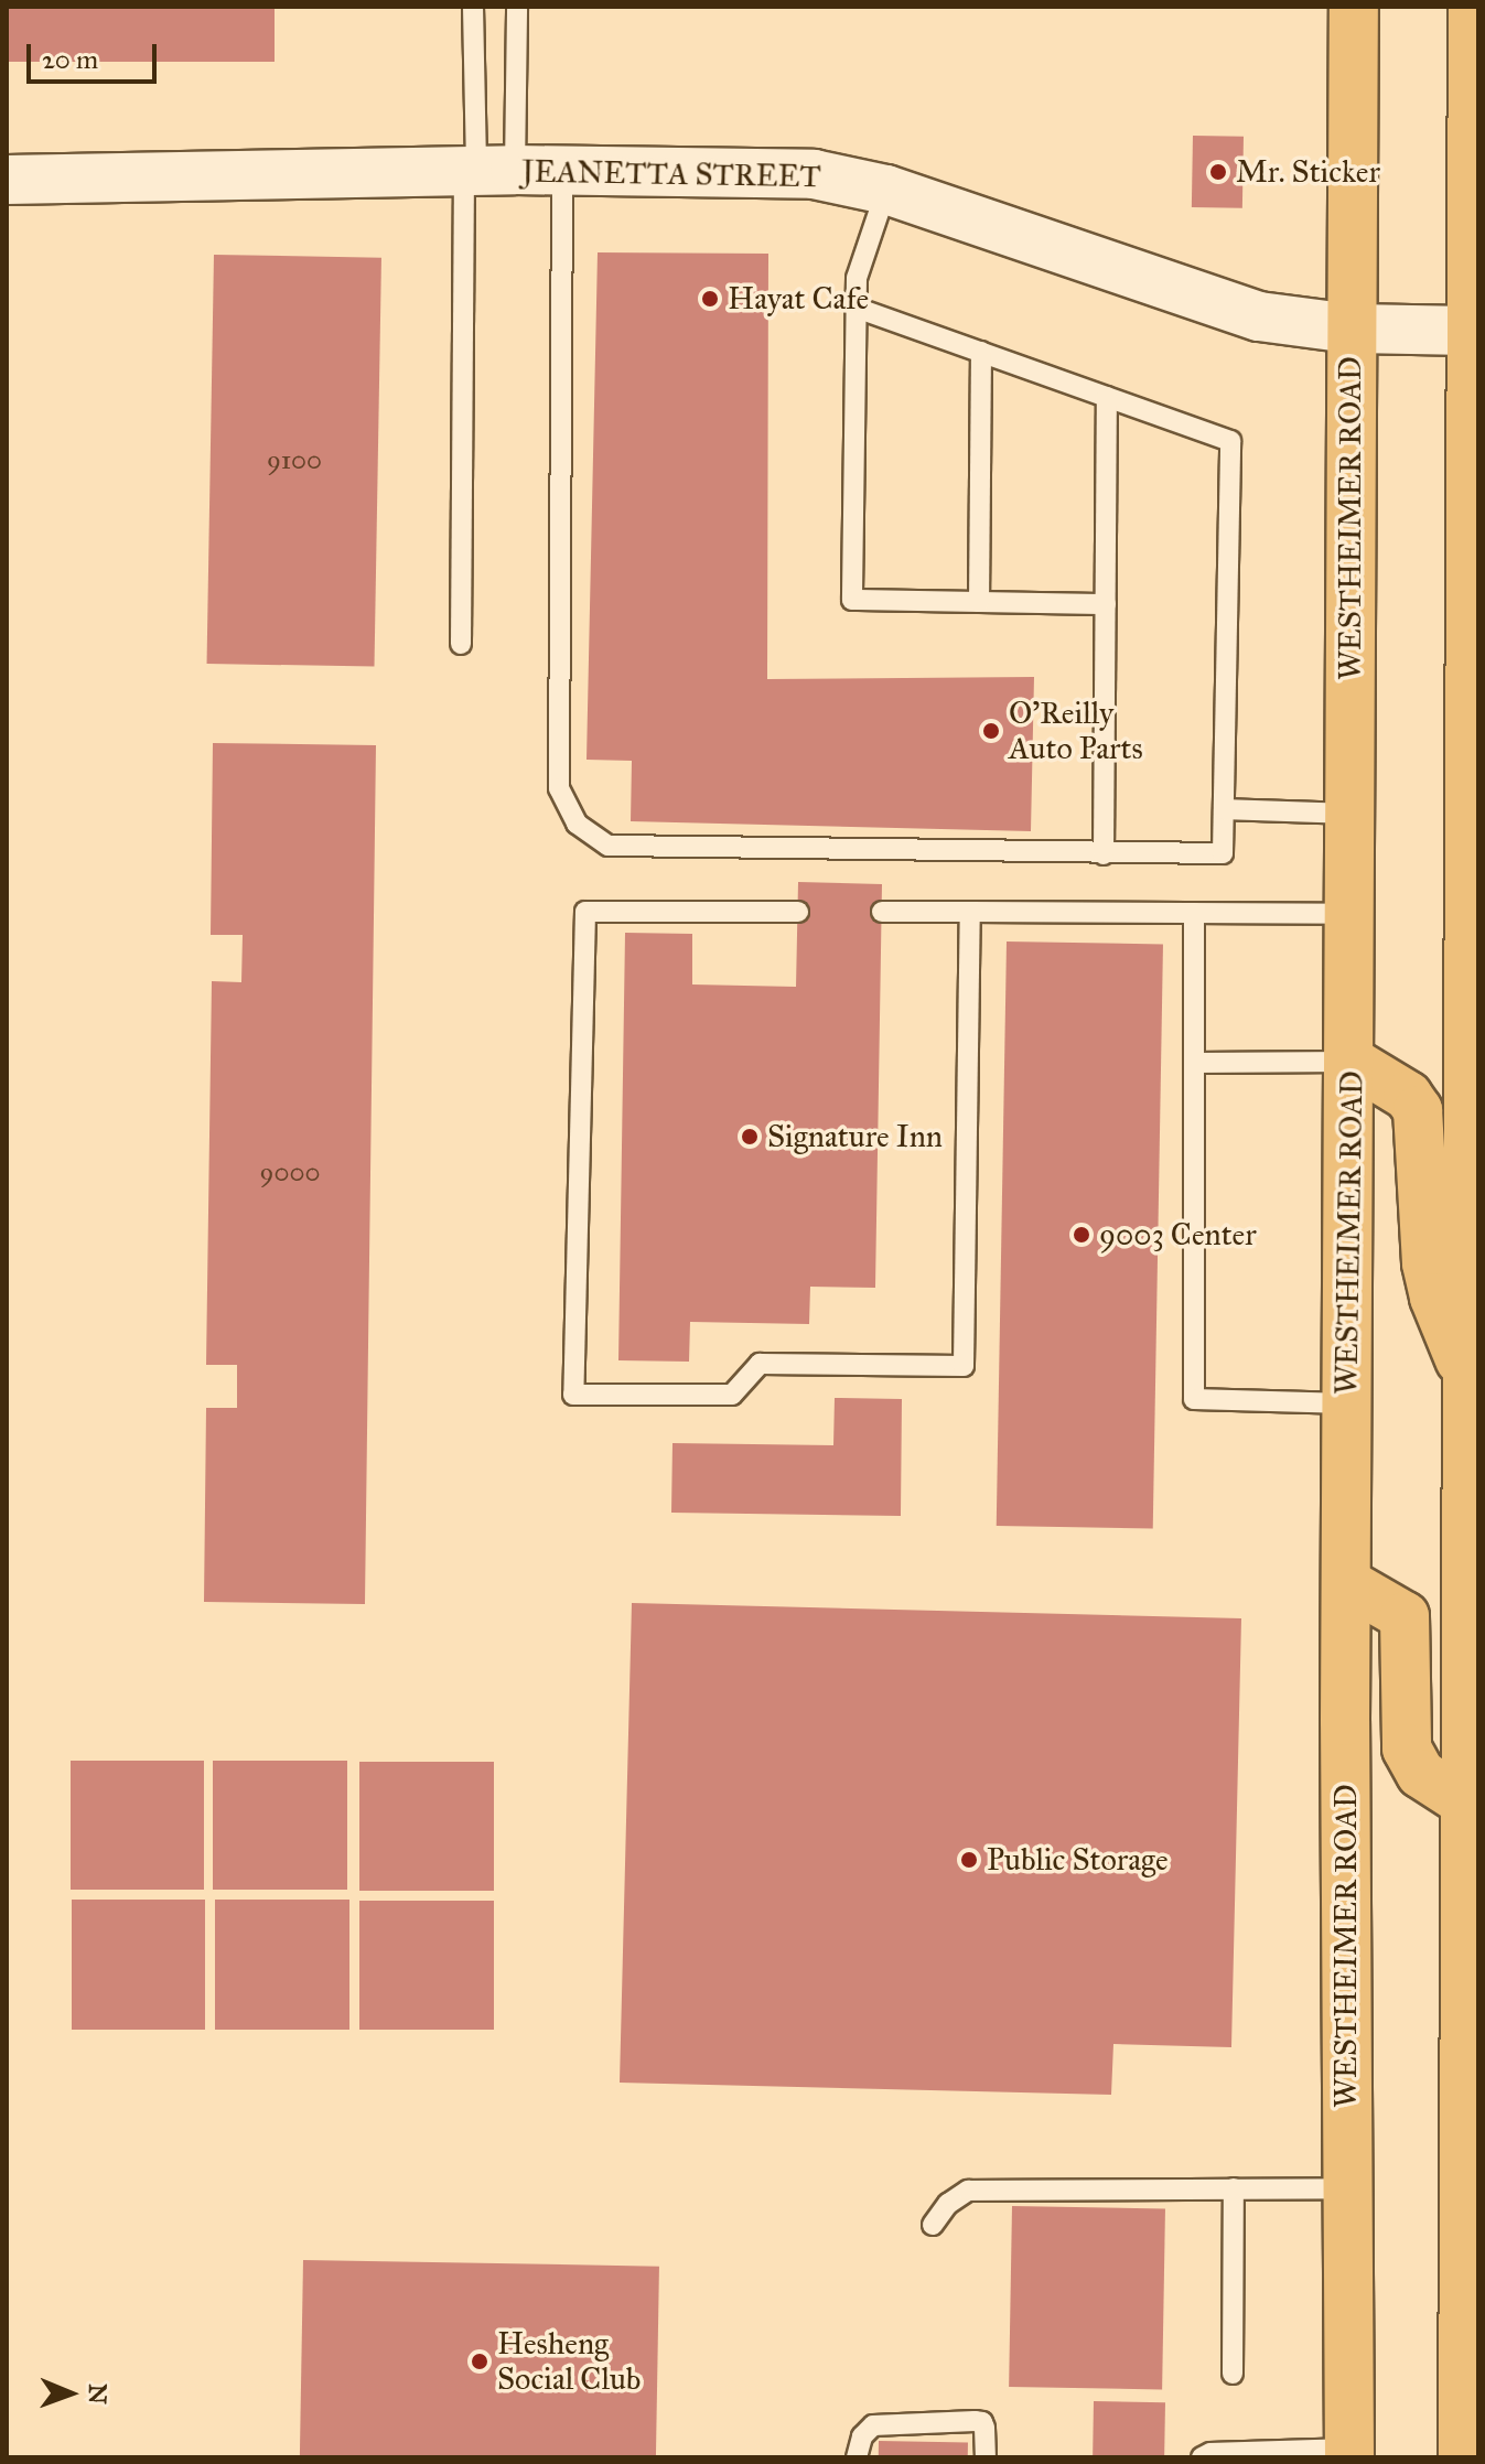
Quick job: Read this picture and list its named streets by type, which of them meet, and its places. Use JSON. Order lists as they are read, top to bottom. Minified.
{"streets":{"main road":["WESTHEIMER ROAD"],"street":["JEANETTA STREET"]},"crossings":[["JEANETTA STREET","WESTHEIMER ROAD"]],"places":["Mr. Sticker","Hayat Cafe","O'Reilly Auto Parts","Signature Inn","9003 Center","Public Storage","Hesheng Social Club"],"house_numbers":["9100","9000"],"scale_bar":"20 m","north":"right"}
